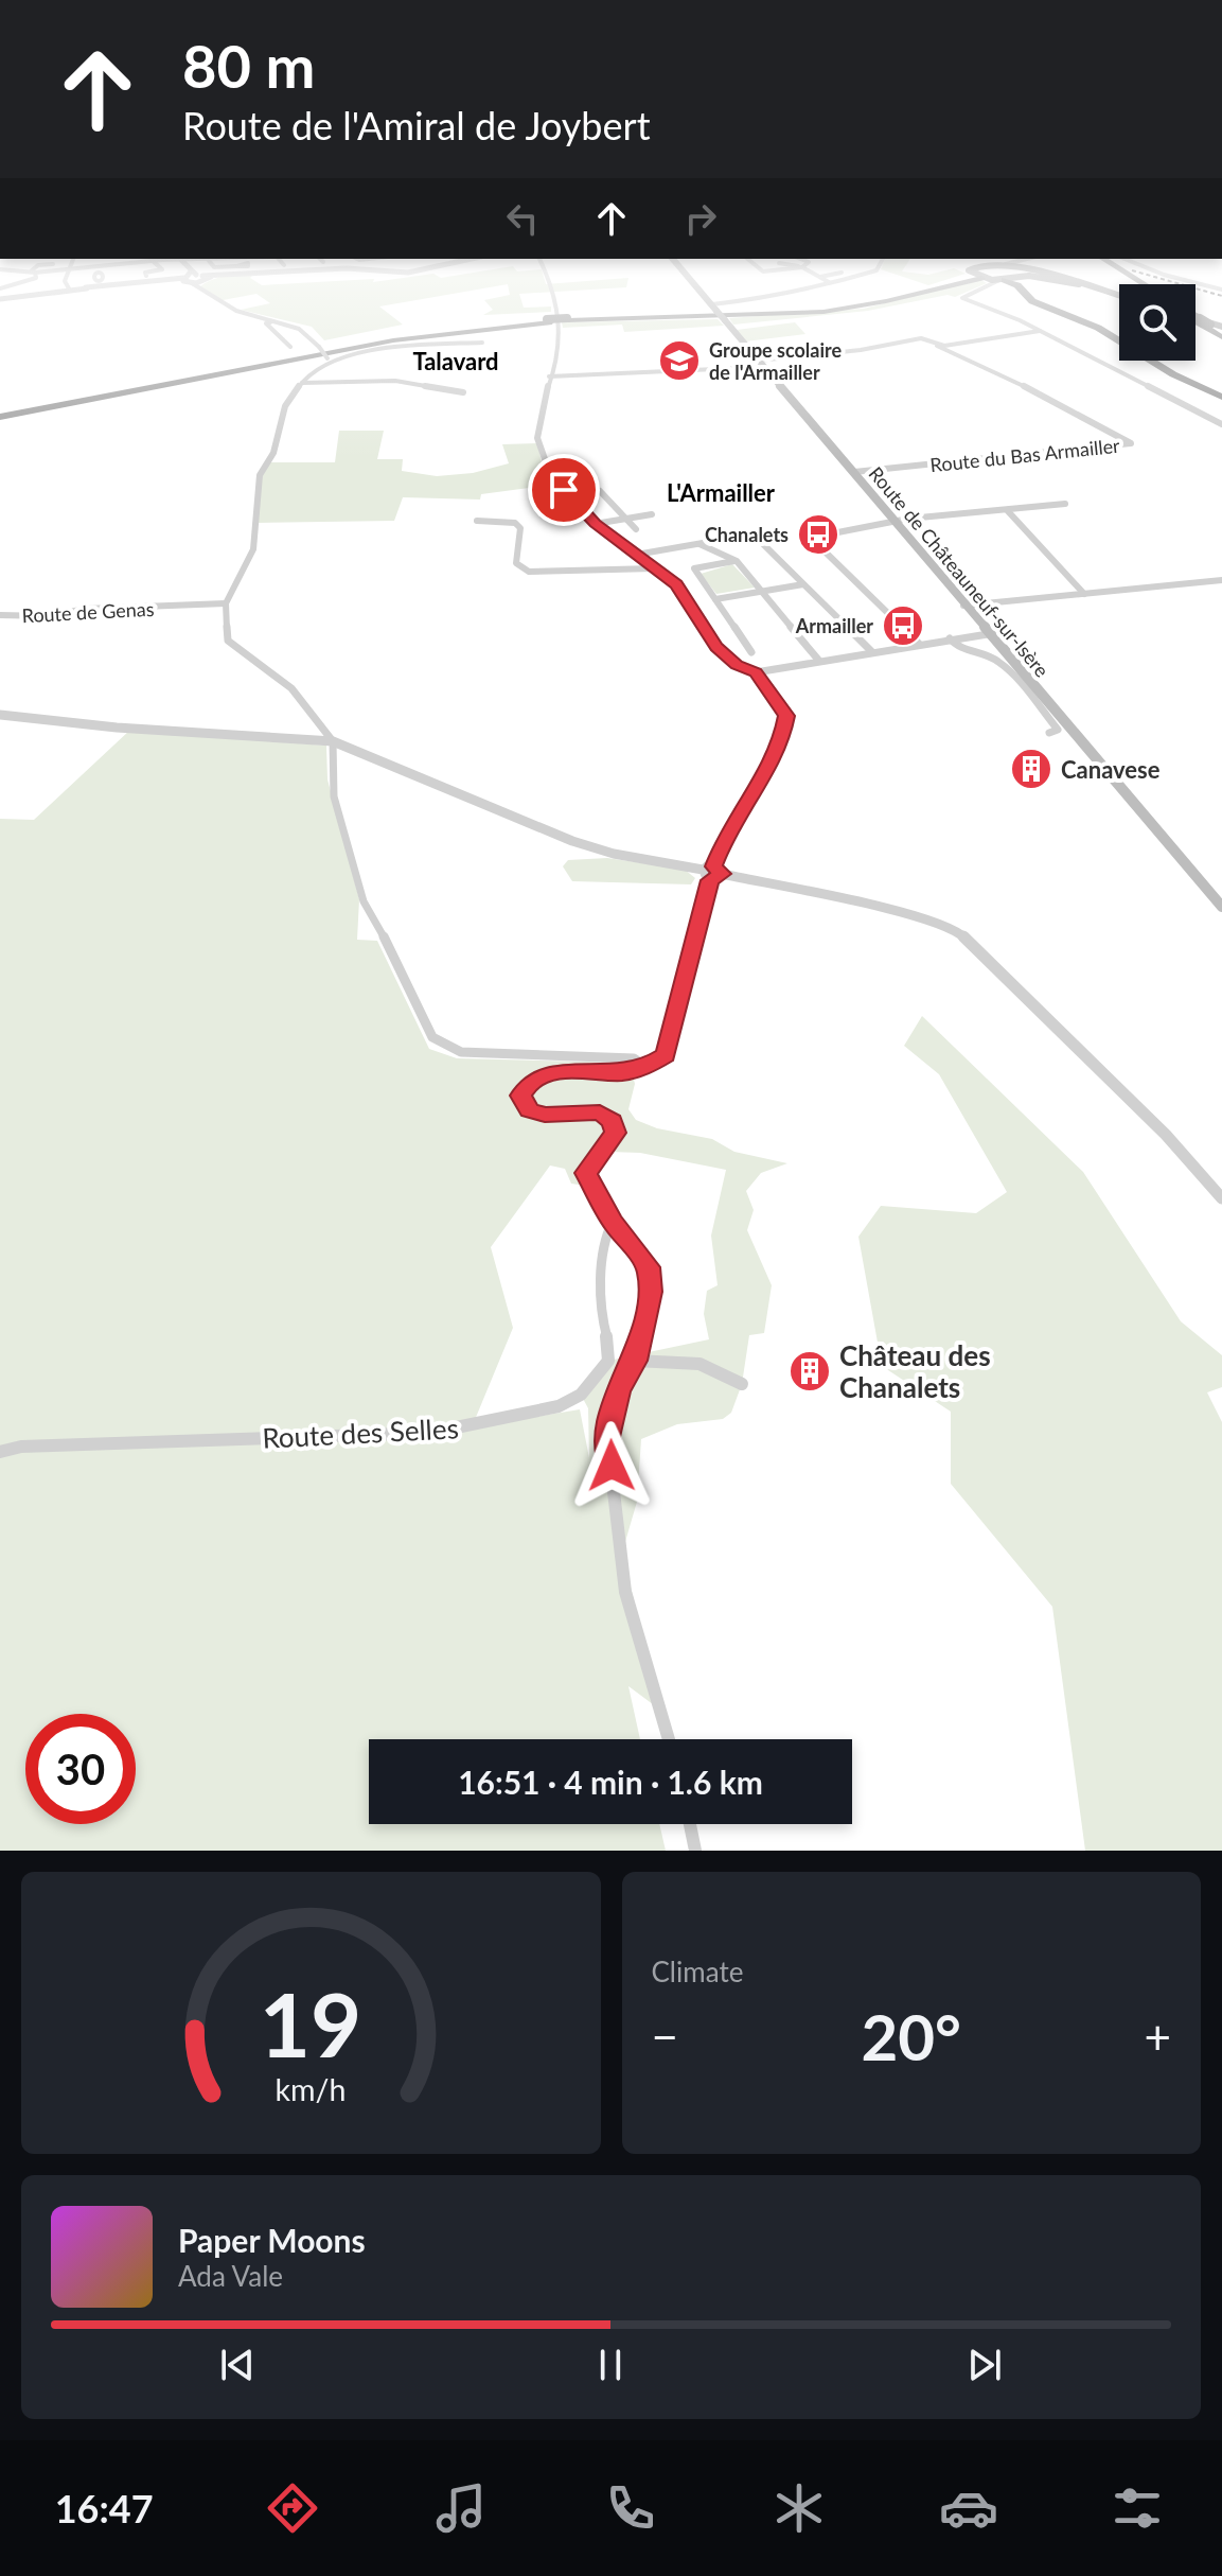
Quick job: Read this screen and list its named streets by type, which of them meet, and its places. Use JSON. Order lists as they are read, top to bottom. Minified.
{"streets":{"main road":["Route de Châteauneuf-sur-Isère"],"street":["Route du Bas Armailler","Route de Genas","Route des Selles"]},"crossings":[["Route du Bas Armailler","Route de Châteauneuf-sur-Isère"]],"districts":["Talavard","L'Armailler"],"places":{"school or university":["Groupe scolaire de l'Armailler"],"bus stop":["Chanalets","Armailler"],"building":["Canavese","Château des Chanalets"]},"page":{"turn":["80 m","Route de l'Amiral de Joybert"],"limit":"30","trip":"16:51 · 4 min · 1.6 km","tile":"Climate","heat":["−","20°","+"],"song":["Paper Moons","Ada Vale"],"tabs":"16:47","gauge":["19","km/h"]}}
